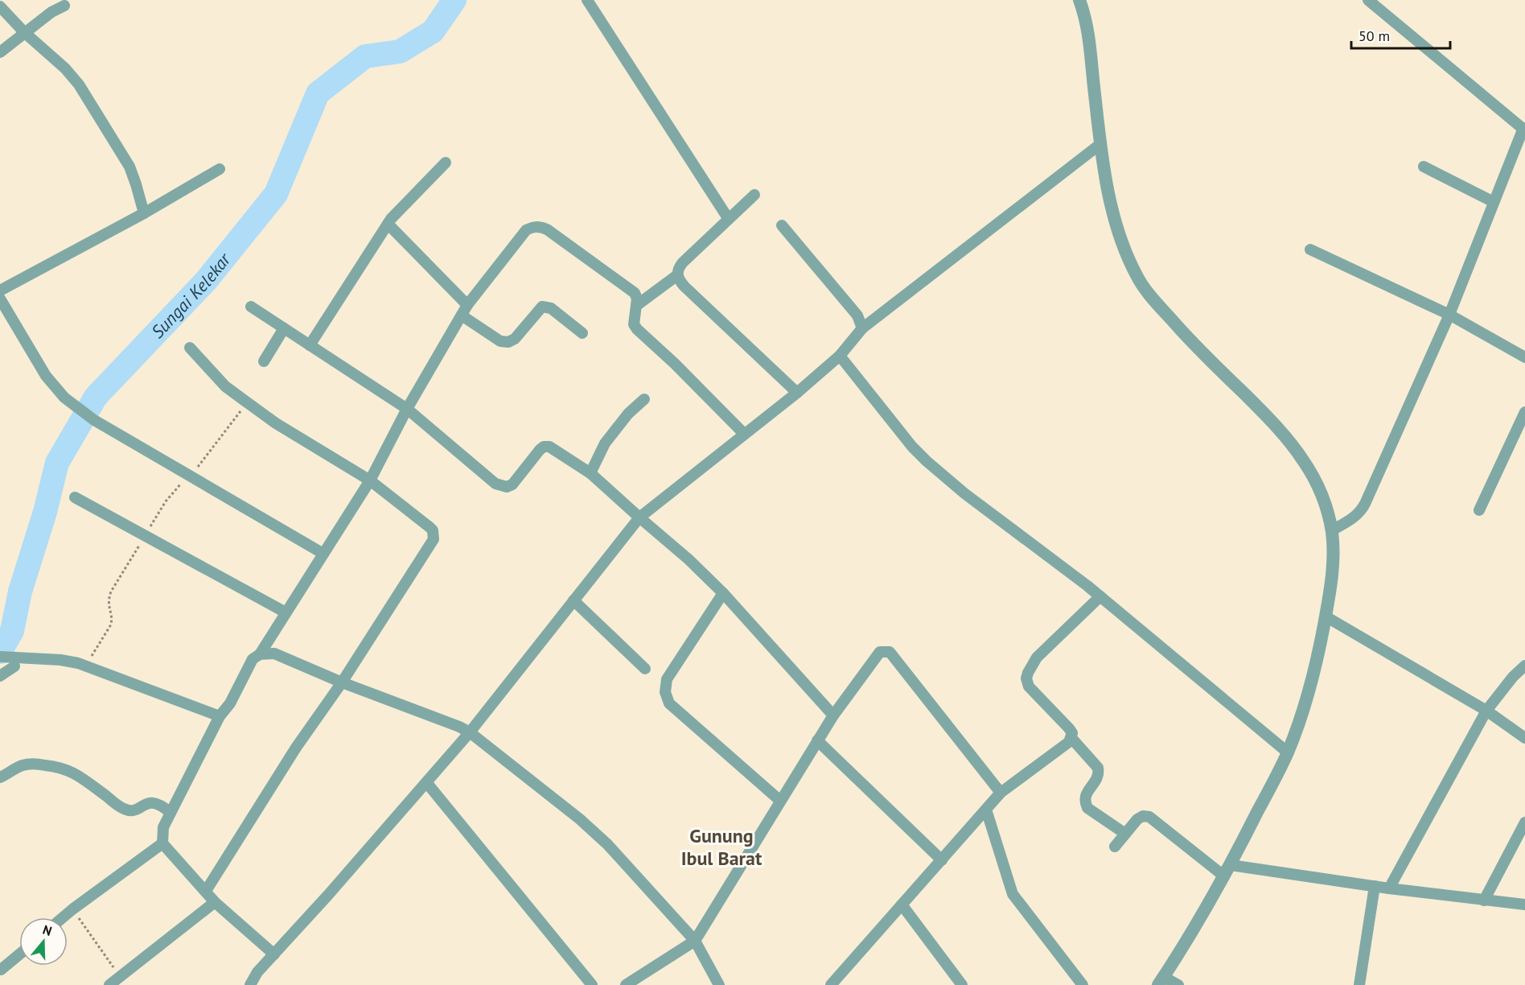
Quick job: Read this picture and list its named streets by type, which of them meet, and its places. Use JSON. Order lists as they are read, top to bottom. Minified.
{"districts":["Gunung Ibul Barat"],"water":["Sungai Kelekar"],"scale_bar":"50 m","north":"top"}
